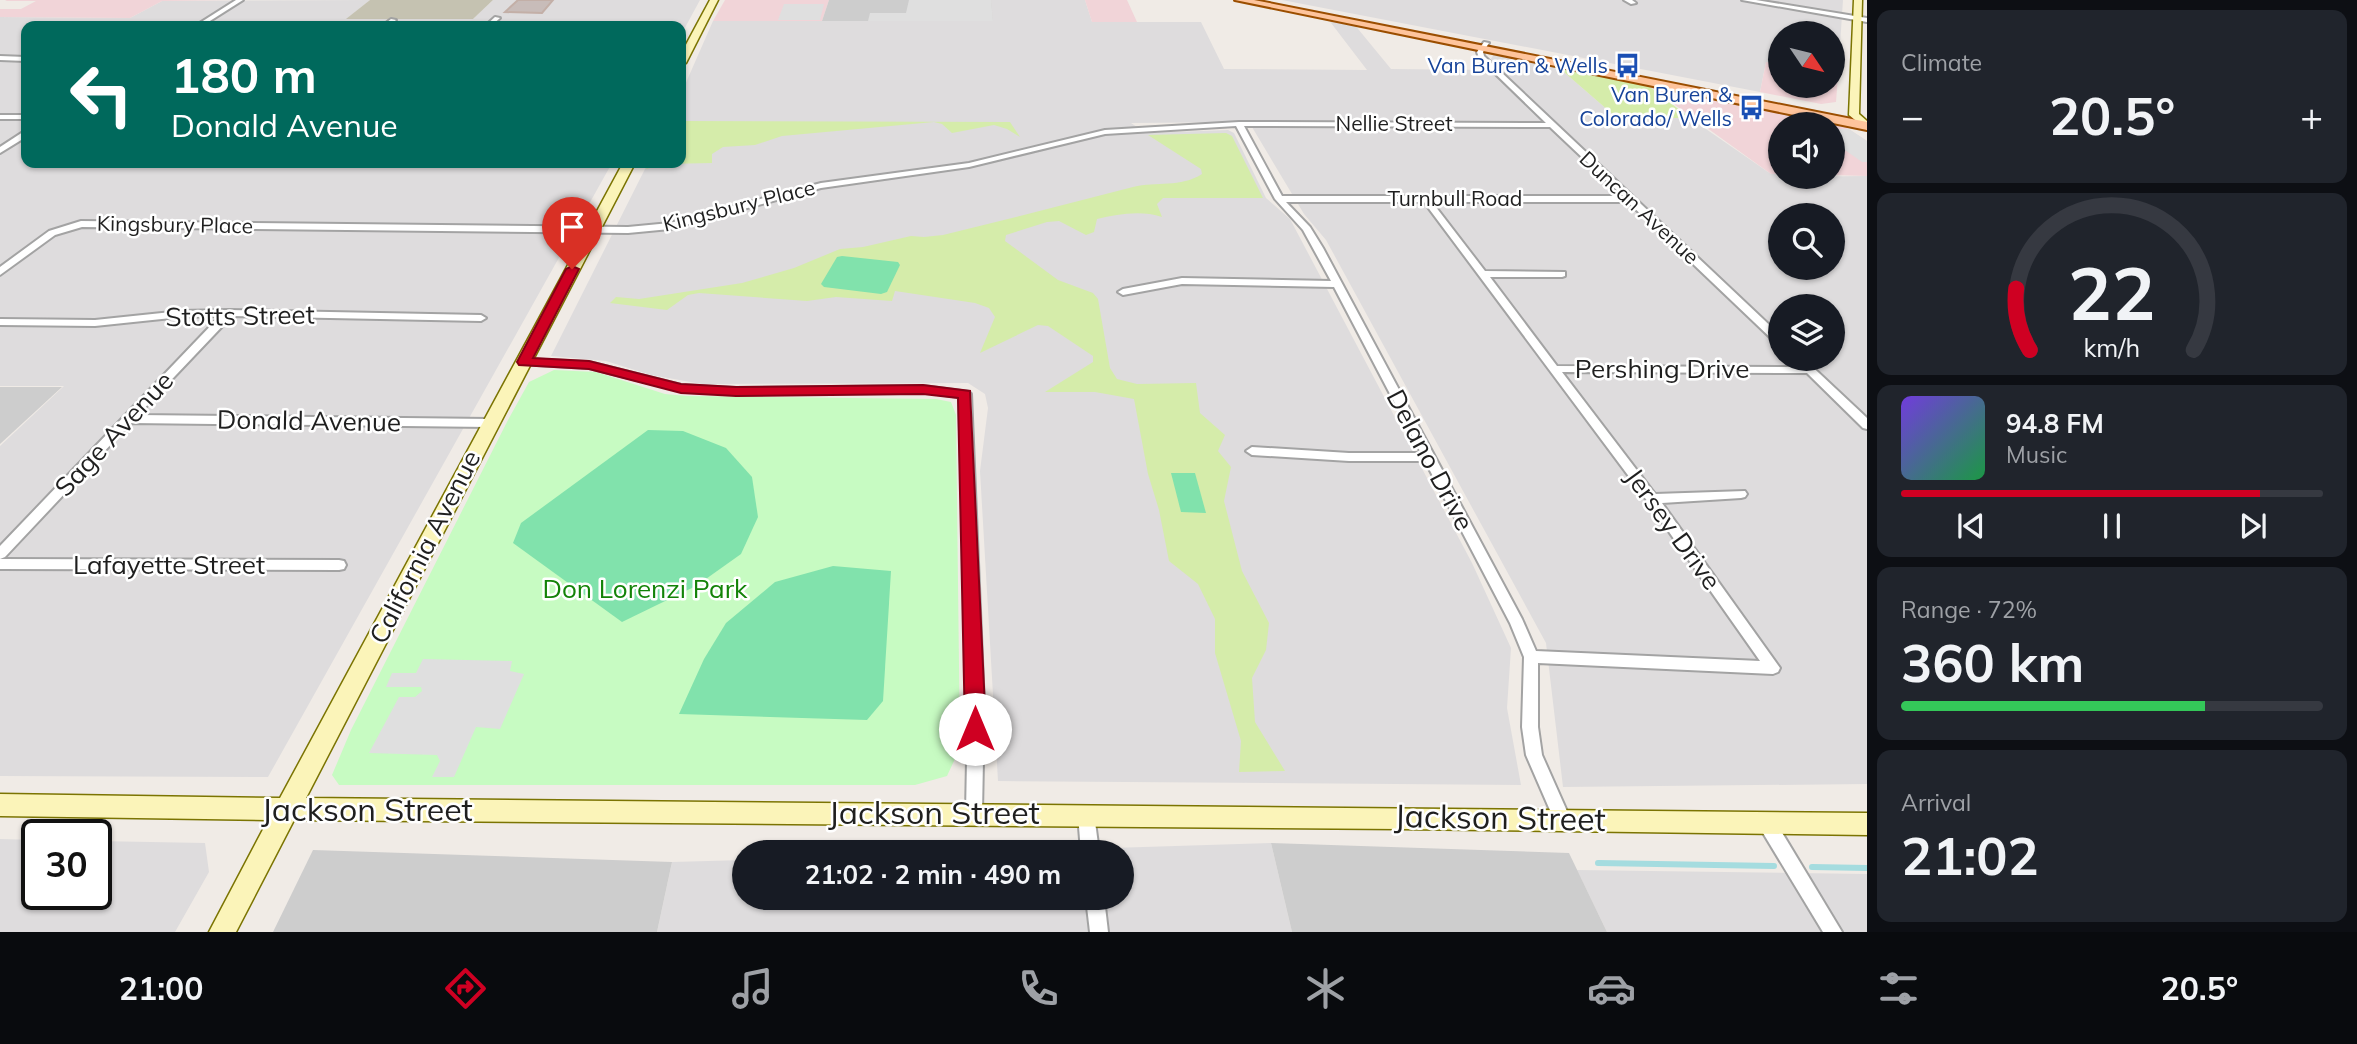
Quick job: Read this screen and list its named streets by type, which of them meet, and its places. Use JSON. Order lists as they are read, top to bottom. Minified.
{"streets":{"main road":["California Avenue","Jackson Street"],"street":["Nellie Street","Turnbull Road","Kingsbury Place","Duncan Avenue","Stotts Street","Pershing Drive","Donald Avenue","Sage Avenue","Delano Drive","Jersey Drive","Lafayette Street"]},"crossings":[["Nellie Street","Kingsbury Place"],["Nellie Street","Duncan Avenue"],["Nellie Street","Delano Drive"],["Turnbull Road","Duncan Avenue"],["Turnbull Road","Delano Drive"],["Turnbull Road","Jersey Drive"],["Kingsbury Place","Delano Drive"],["Kingsbury Place","California Avenue"],["Stotts Street","Sage Avenue"],["Pershing Drive","Jersey Drive"],["Donald Avenue","Sage Avenue"],["Donald Avenue","California Avenue"],["Delano Drive","Jersey Drive"],["Delano Drive","Jackson Street"],["California Avenue","Jackson Street"]],"parks":["Don Lorenzi Park"],"places":{"bus stop":["Van Buren & Wells","Van Buren & Colorado/ Wells"]},"north":"bottom right","page":{"tile":["Climate",["Range · 72%","360 km"],["Arrival","21:02"]],"turn":["180 m","Donald Avenue"],"heat":["−","20.5°","+"],"song":["94.8 FM","Music"],"limit":"30","trip":"21:02 · 2 min · 490 m","tabs":["21:00","20.5°"],"gauge":["22","km/h"]}}
